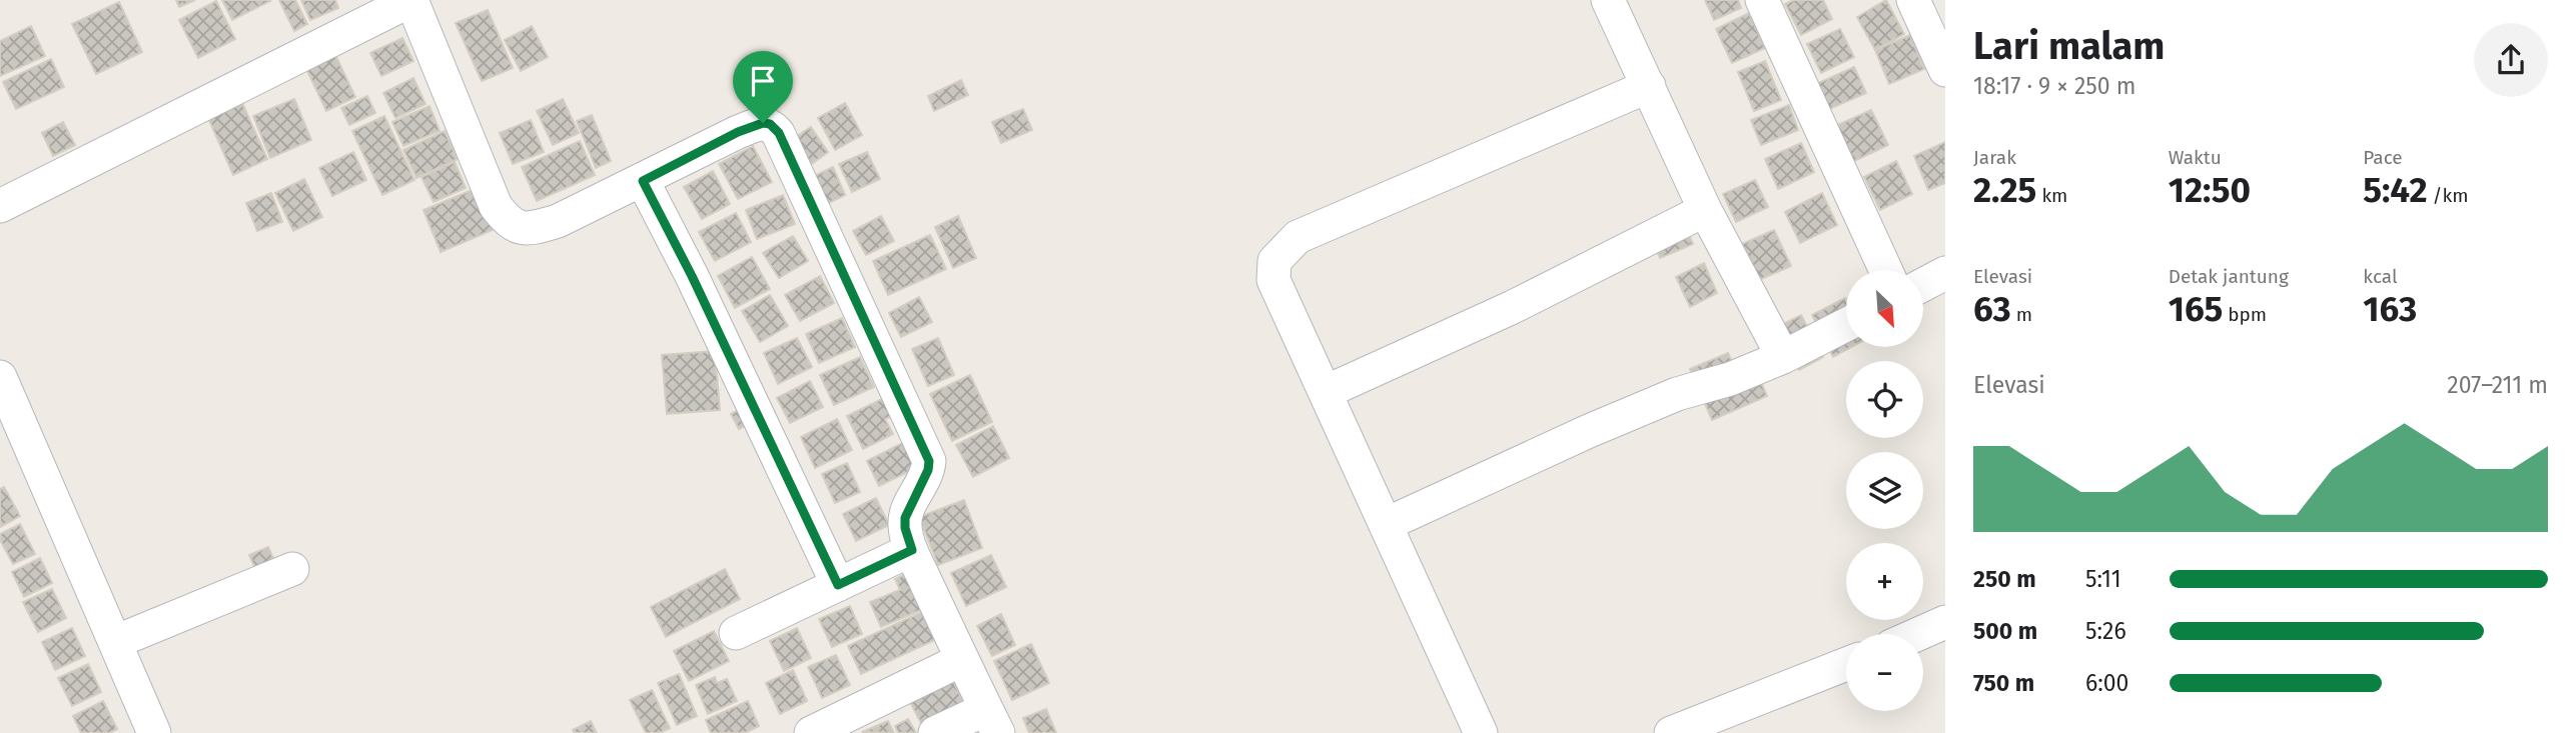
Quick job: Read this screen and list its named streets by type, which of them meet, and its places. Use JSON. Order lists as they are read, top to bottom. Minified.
{"north":"bottom right","page":{"heading":["Lari malam","18:17 · 9 × 250 m"],"stats":[["Jarak","2.25 km"],["Waktu","12:50"],["Pace","5:42 /km"],["Elevasi","63 m"],["Detak jantung","165 bpm"],["kcal","163"]],"map_buttons":["+","−"],"chart":["Elevasi","207–211 m"],"list":[{"name":"250 m","note":"5:11"},{"name":"500 m","note":"5:26"},{"name":"750 m","note":"6:00"}]}}
